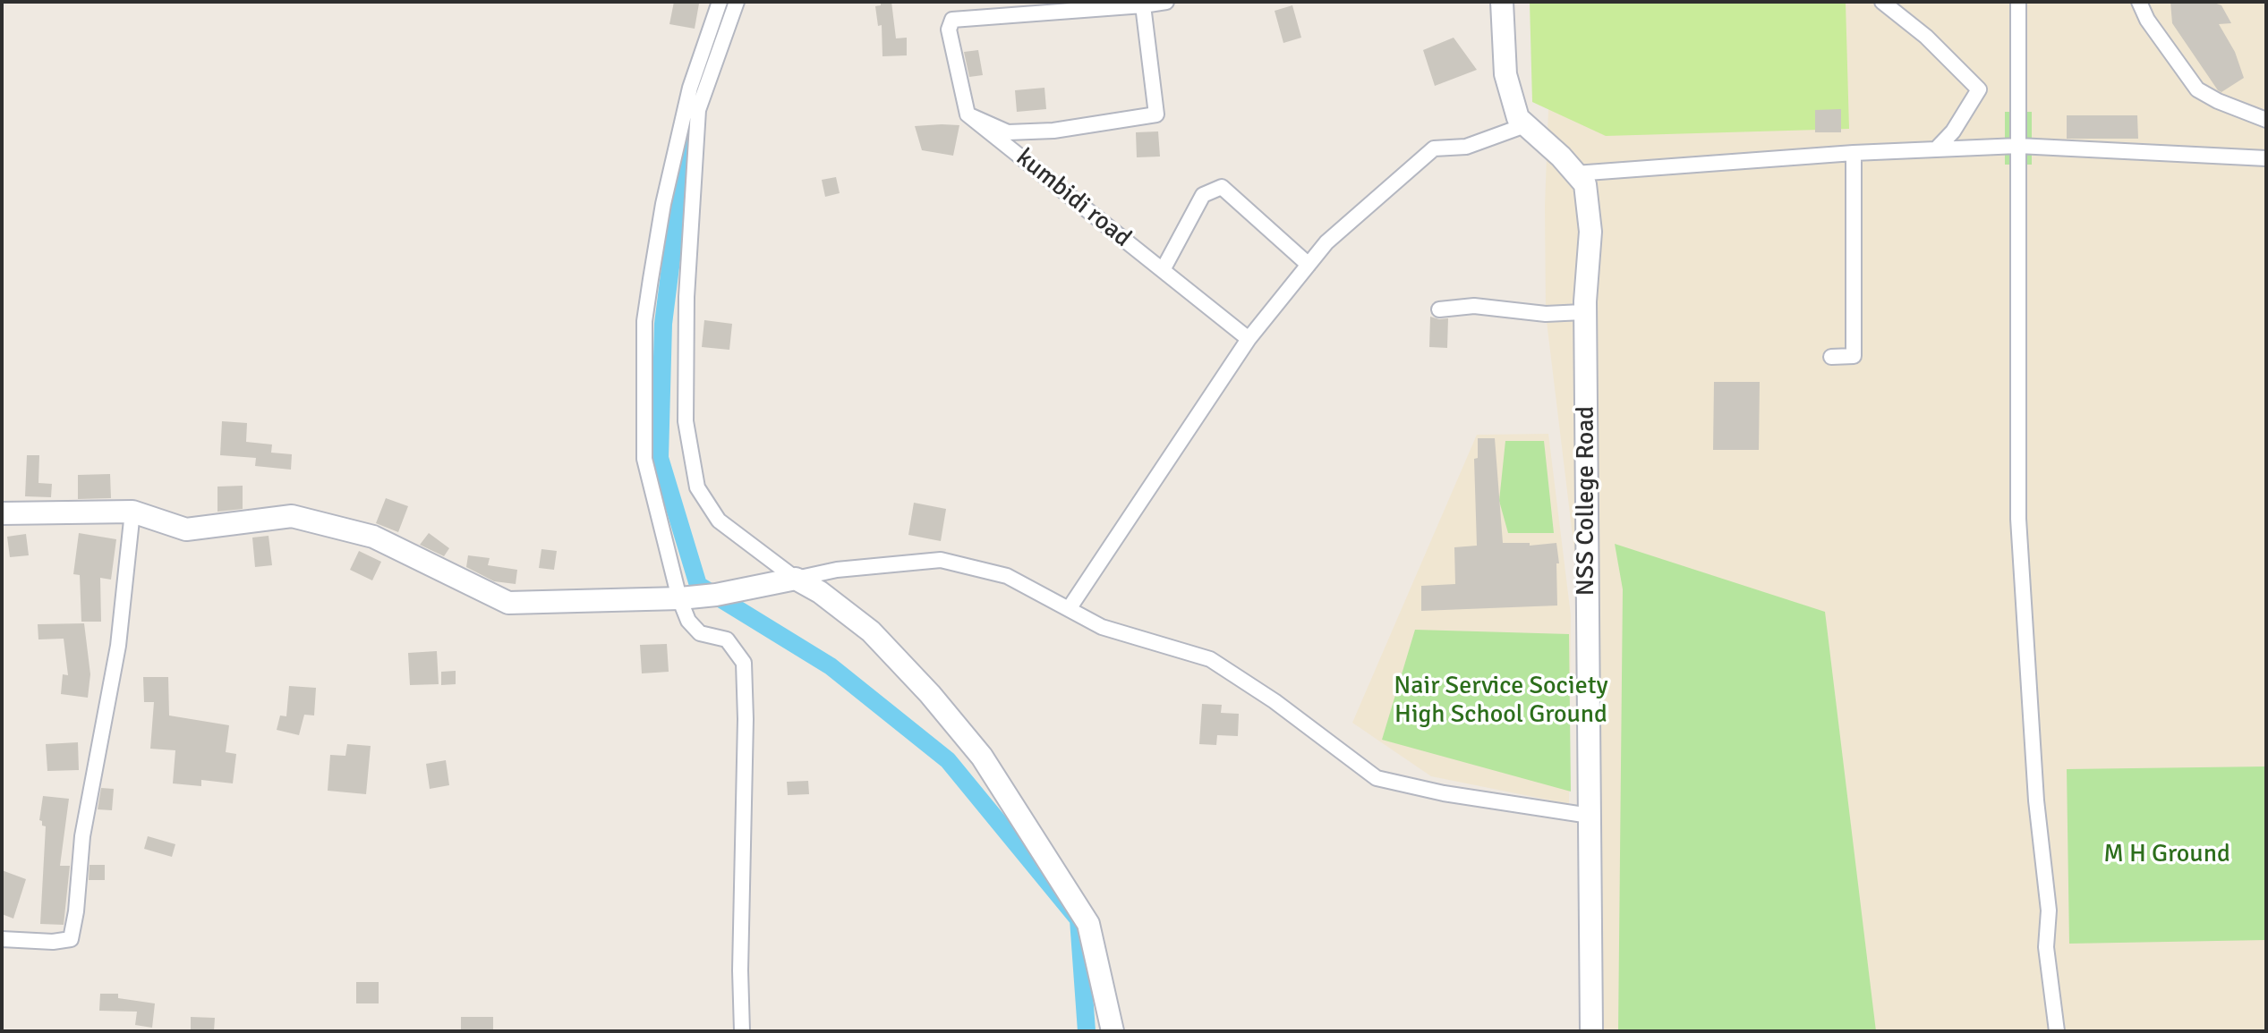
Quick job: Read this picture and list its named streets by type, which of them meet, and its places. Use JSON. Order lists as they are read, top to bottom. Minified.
{"streets":{"street":["kumbidi road","NSS College Road"]},"parks":["Nair Service Society High School Ground","M H Ground"]}
